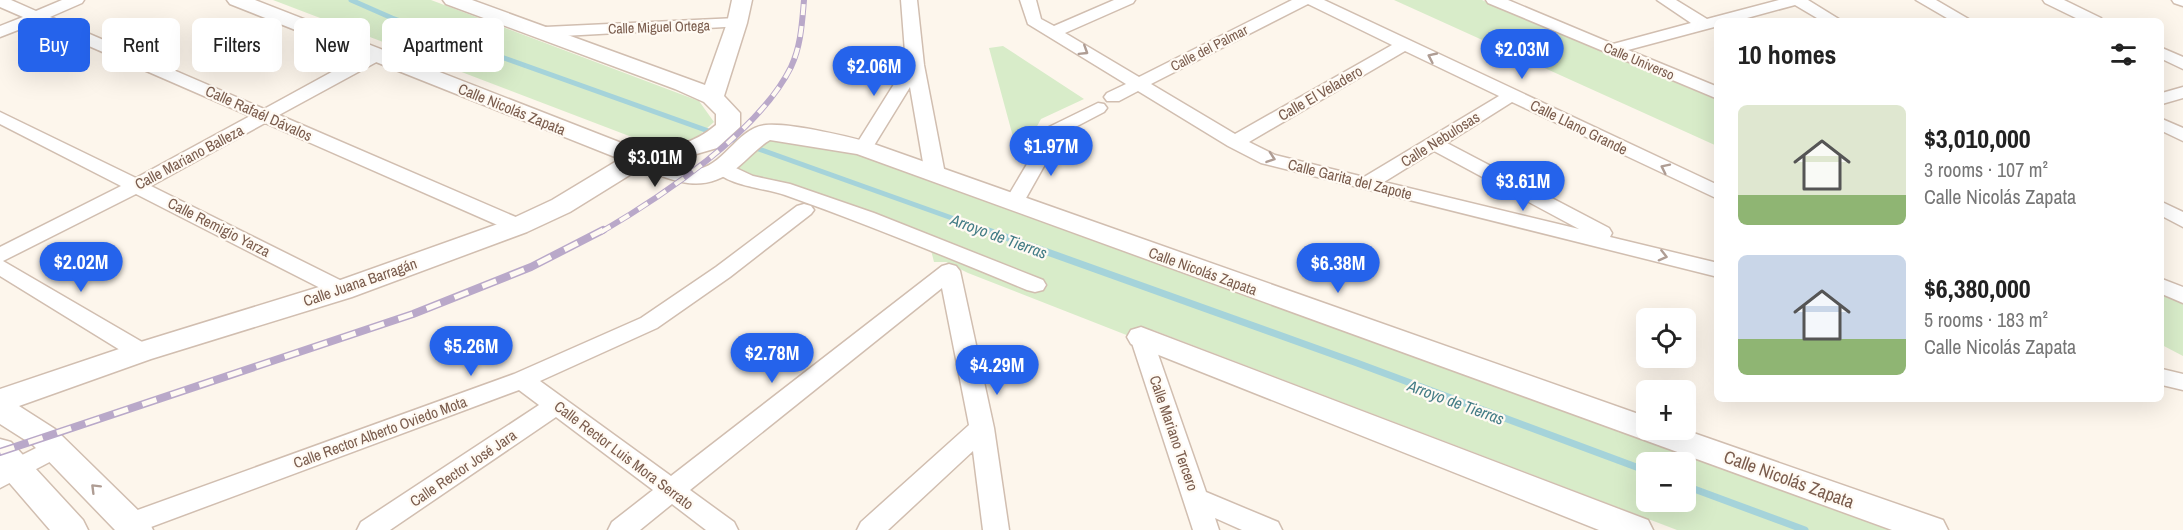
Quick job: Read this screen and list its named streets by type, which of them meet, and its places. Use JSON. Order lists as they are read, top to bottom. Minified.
{"streets":{"street":["Calle Miguel Ortega","Calle del Palmar","Calle Universo","Calle El Veladero","Calle Nicolás Zapata","Calle Rafaél Dávalos","Calle Llano Grande","Calle Nebulosas","Calle Mariano Balleza","Calle Garita del Zapote","Calle Remigio Yarza","Calle Juana Barragán","Calle Rector Alberto Oviedo Mota","Calle Mariano Tercero","Calle Rector Luis Mora Serrato","Calle Rector José Jara"]},"crossings":[["Calle del Palmar","Calle Nicolás Zapata"],["Calle del Palmar","Calle Garita del Zapote"],["Calle El Veladero","Calle Llano Grande"],["Calle El Veladero","Calle Garita del Zapote"],["Calle Nicolás Zapata","Calle Mariano Balleza"],["Calle Nicolás Zapata","Calle Juana Barragán"],["Calle Rafaél Dávalos","Calle Mariano Balleza"],["Calle Rafaél Dávalos","Calle Juana Barragán"],["Calle Llano Grande","Calle Nebulosas"],["Calle Nebulosas","Calle Garita del Zapote"],["Calle Mariano Balleza","Calle Remigio Yarza"],["Calle Remigio Yarza","Calle Juana Barragán"],["Calle Rector Alberto Oviedo Mota","Calle Rector Luis Mora Serrato"],["Calle Rector Luis Mora Serrato","Calle Rector José Jara"]],"one_way":["Calle Garita del Zapote"],"water":["Arroyo de Tierras"],"page":{"chip":["Buy","Rent","Filters","New","Apartment"],"heading":"10 homes","price":["$2.03M","$2.06M","$1.97M","$3.01M","$3.61M","$2.02M","$6.38M","$5.26M","$2.78M","$4.29M"],"list":[{"name":"$3,010,000","note":"3 rooms · 107 m² · Calle Nicolás Zapata"},{"name":"$6,380,000","note":"5 rooms · 183 m² · Calle Nicolás Zapata"}],"map_buttons":["+","−"]}}
